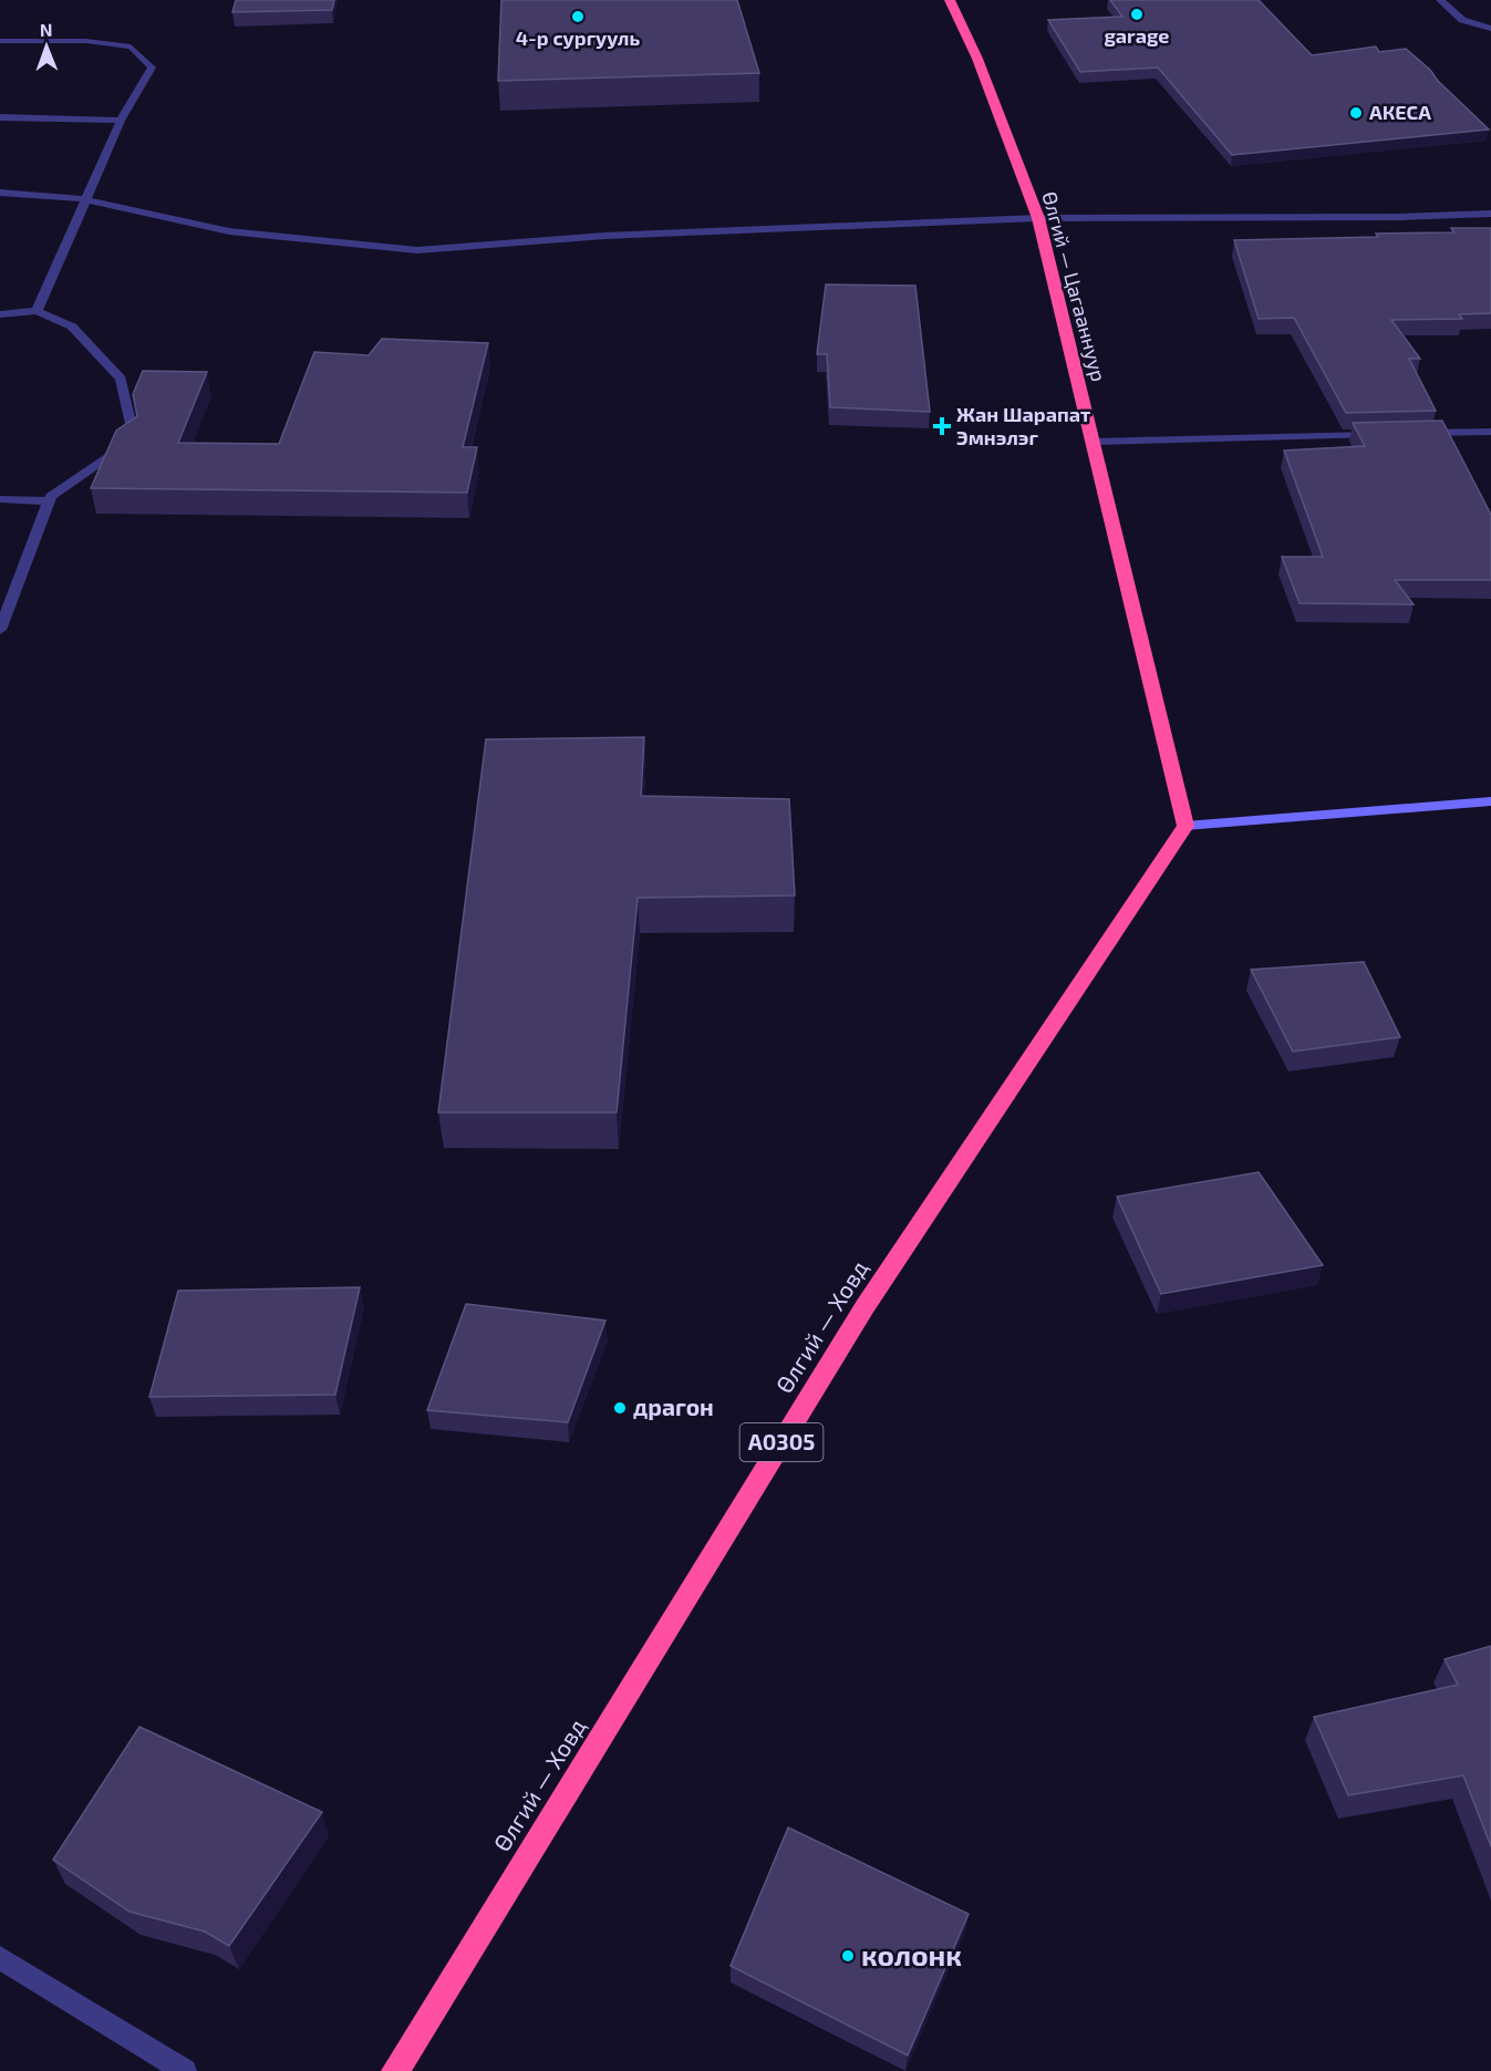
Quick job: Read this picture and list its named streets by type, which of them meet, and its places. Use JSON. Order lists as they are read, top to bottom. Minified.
{"streets":{"highway":["Өлгий — Цагааннуур","Өлгий — Ховд","A0305"]},"crossings":[["Өлгий — Цагааннуур","Өлгий — Ховд"]],"places":{"other":["garage","4-р сургууль","АКЕСА","драгон","колонк"],"health":["Жан Шарапат Эмнэлэг"]},"north":"top"}
